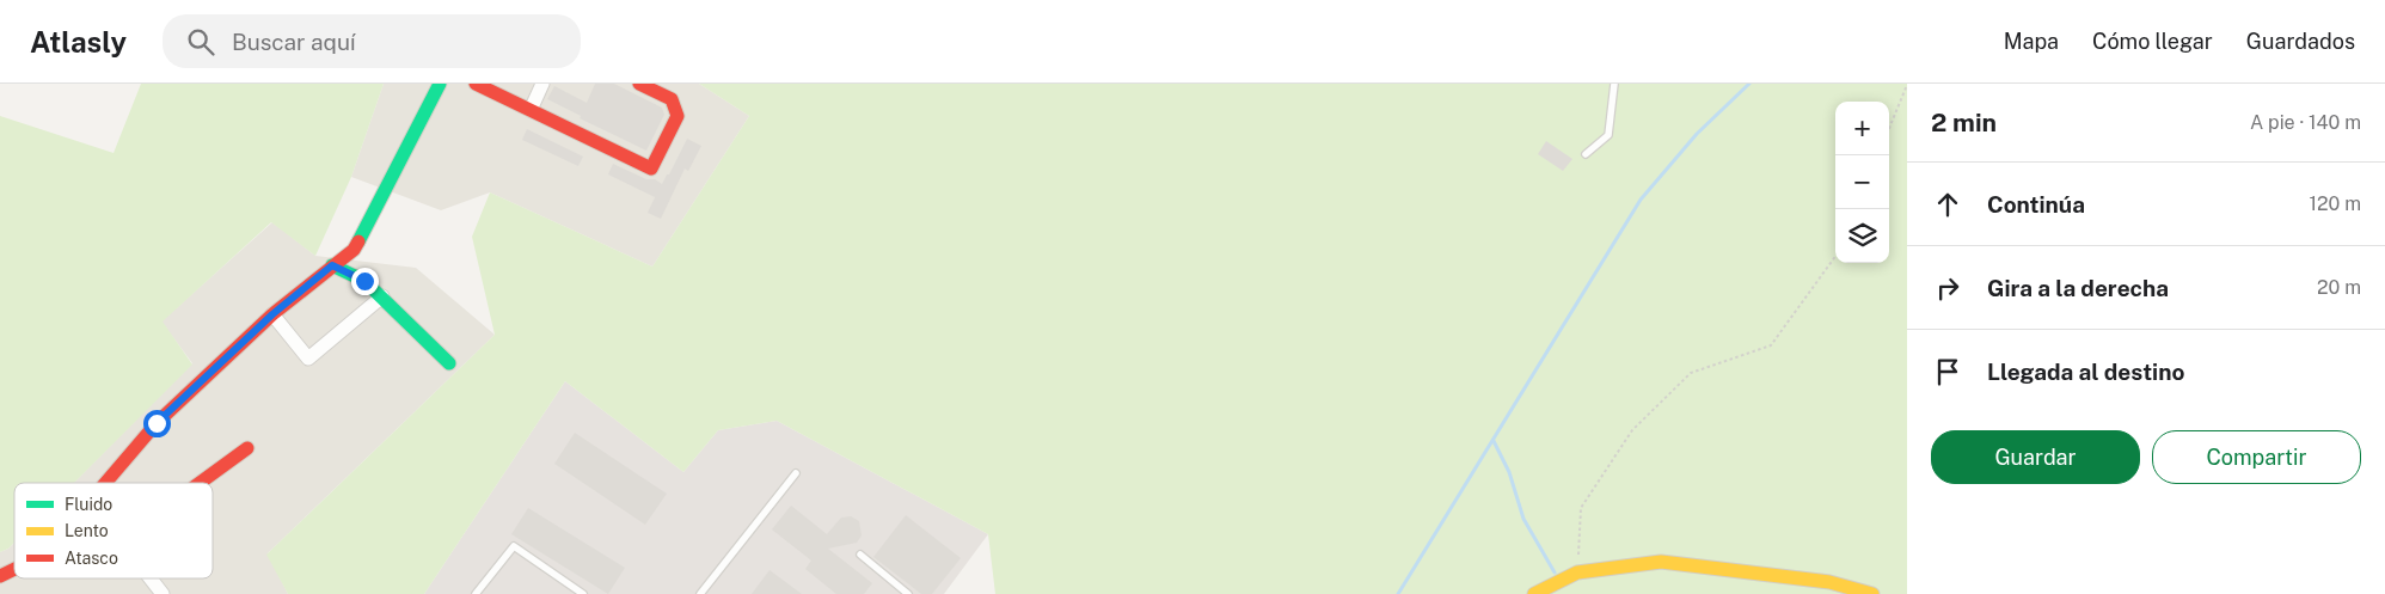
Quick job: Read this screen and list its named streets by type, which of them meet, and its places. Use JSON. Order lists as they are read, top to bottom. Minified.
{"legend":["Fluido","Lento","Atasco"],"page":{"header":"Atlasly","search":"Buscar aquí","nav":["Mapa","Cómo llegar","Guardados"],"heading":["2 min","A pie · 140 m"],"map_buttons":["+","−"],"list":[["Continúa","120 m"],["Gira a la derecha","20 m"],"Llegada al destino"],"buttons":["Guardar","Compartir"]}}
